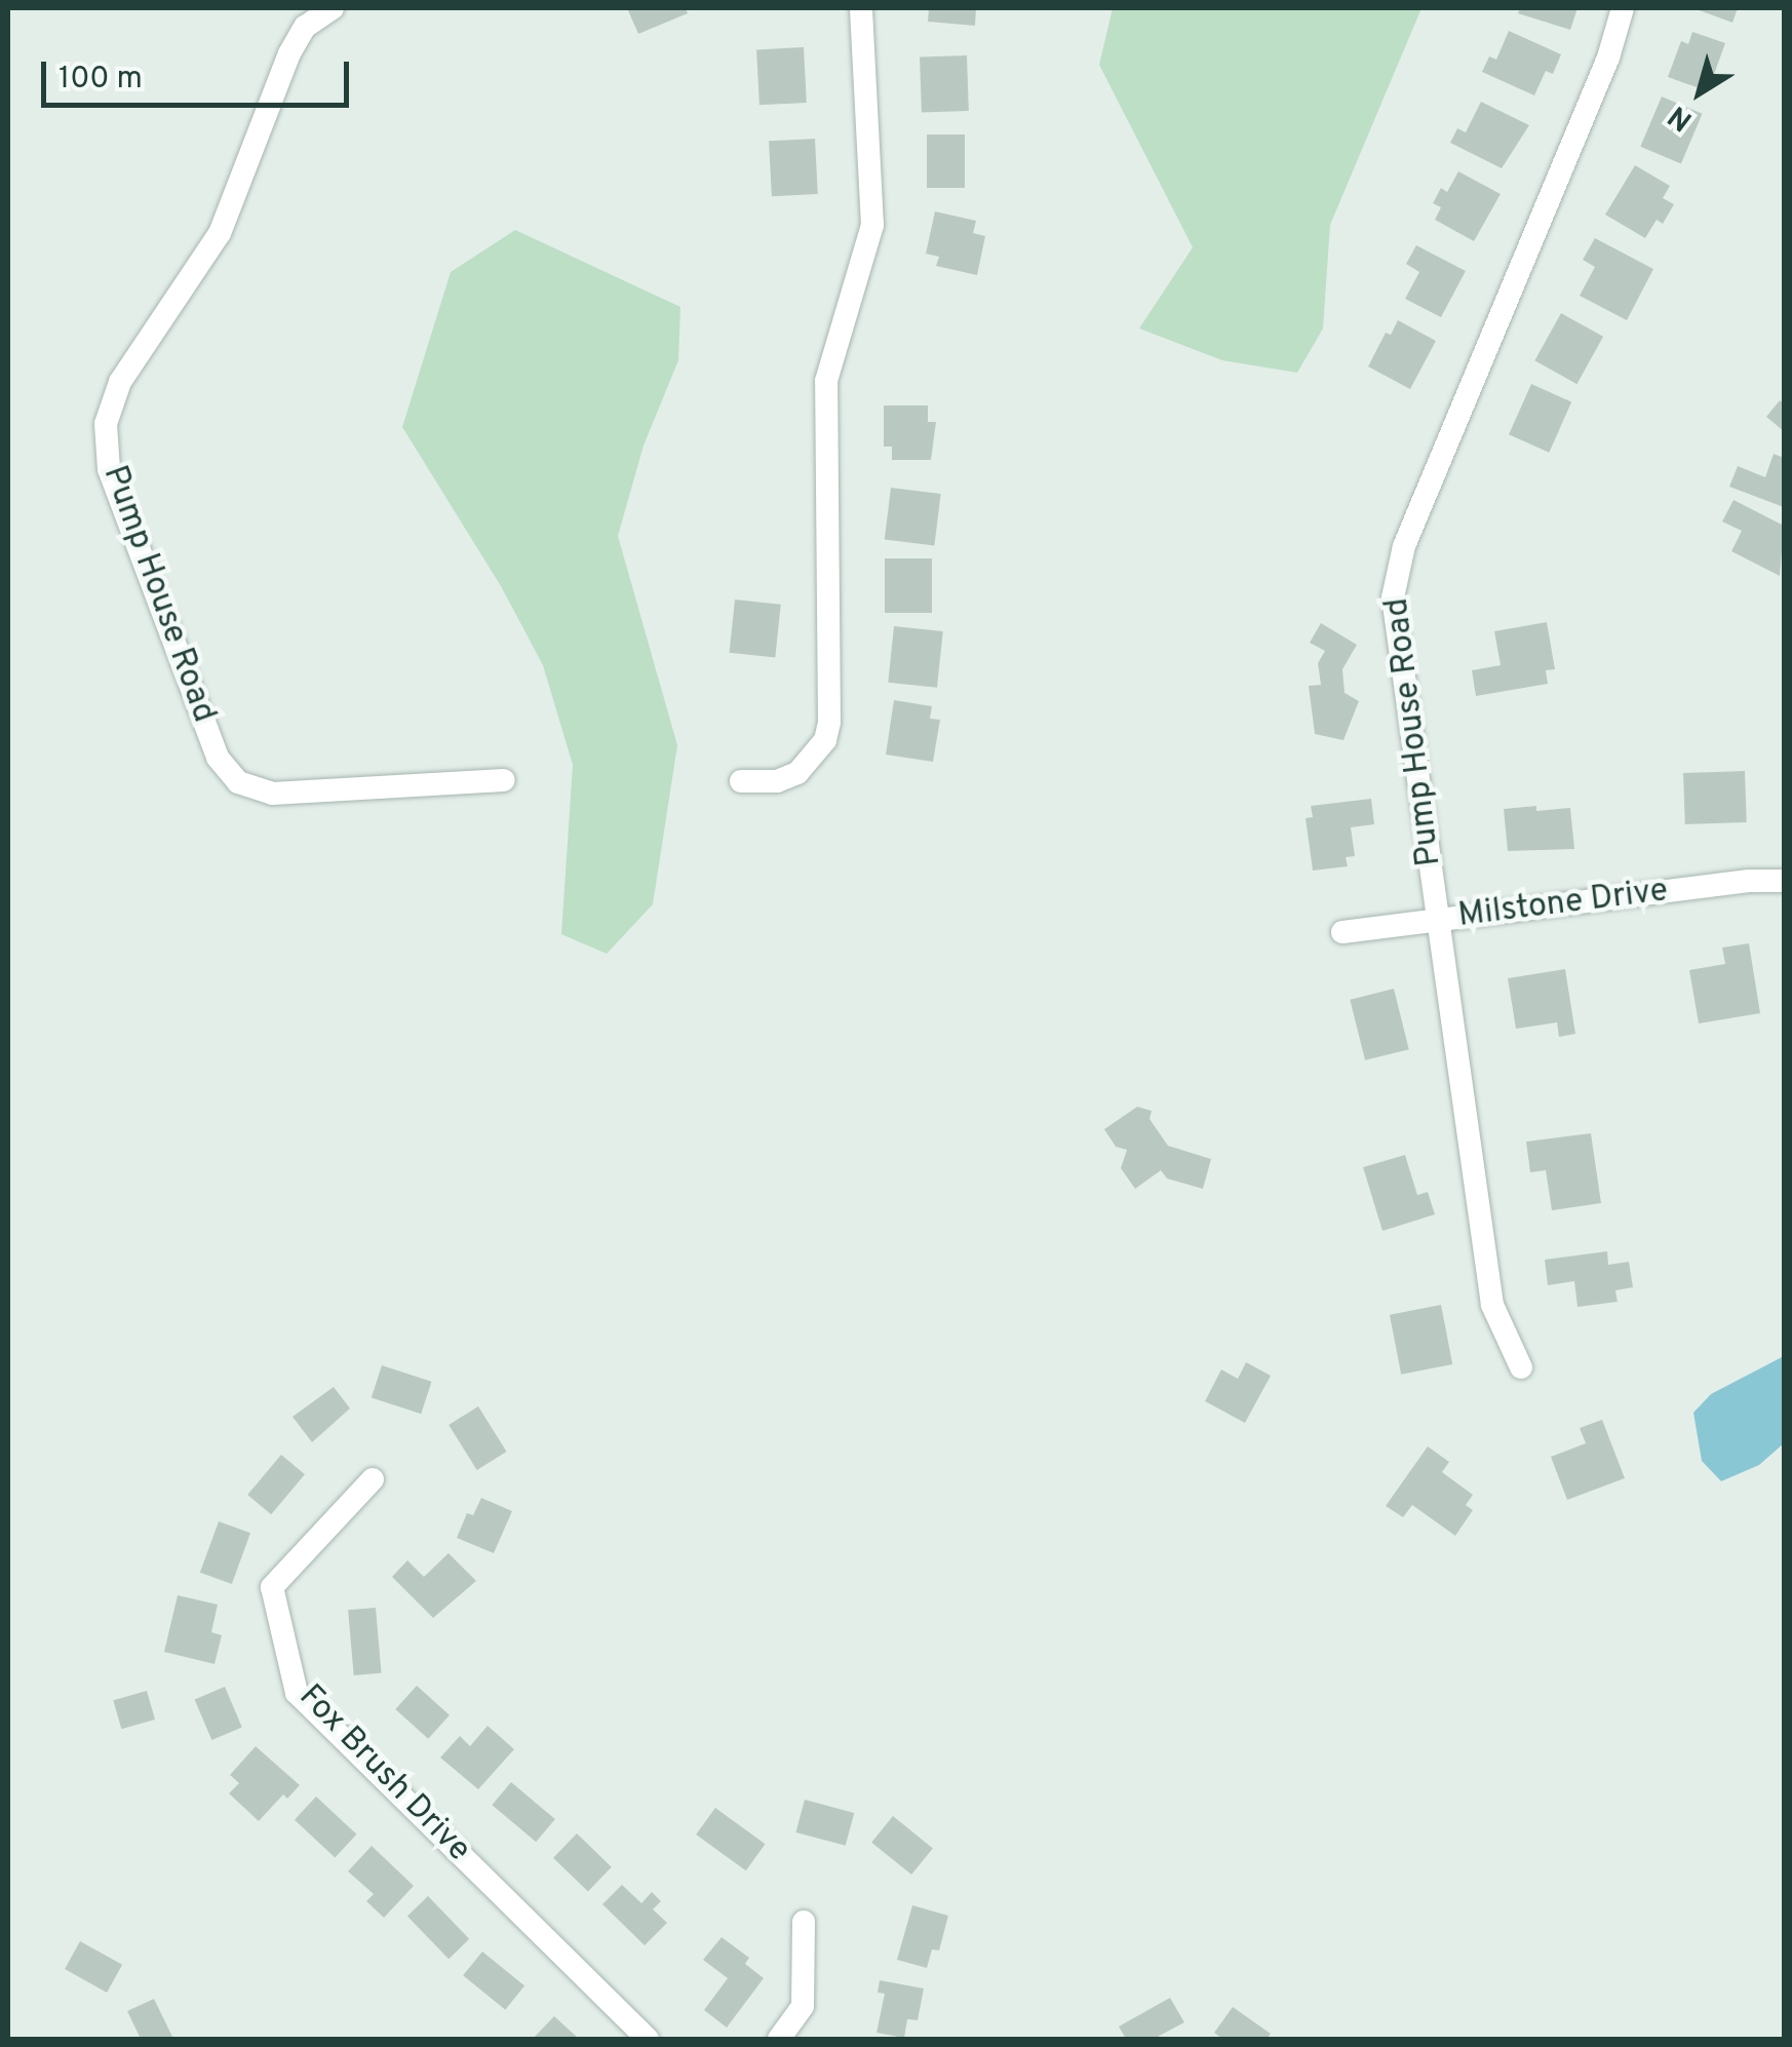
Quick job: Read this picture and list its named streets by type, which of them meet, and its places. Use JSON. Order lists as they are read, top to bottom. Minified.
{"streets":{"street":["Pump House Road","Milstone Drive","Fox Brush Drive"]},"crossings":[["Pump House Road","Milstone Drive"]],"scale_bar":"100 m","north":"bottom left"}
